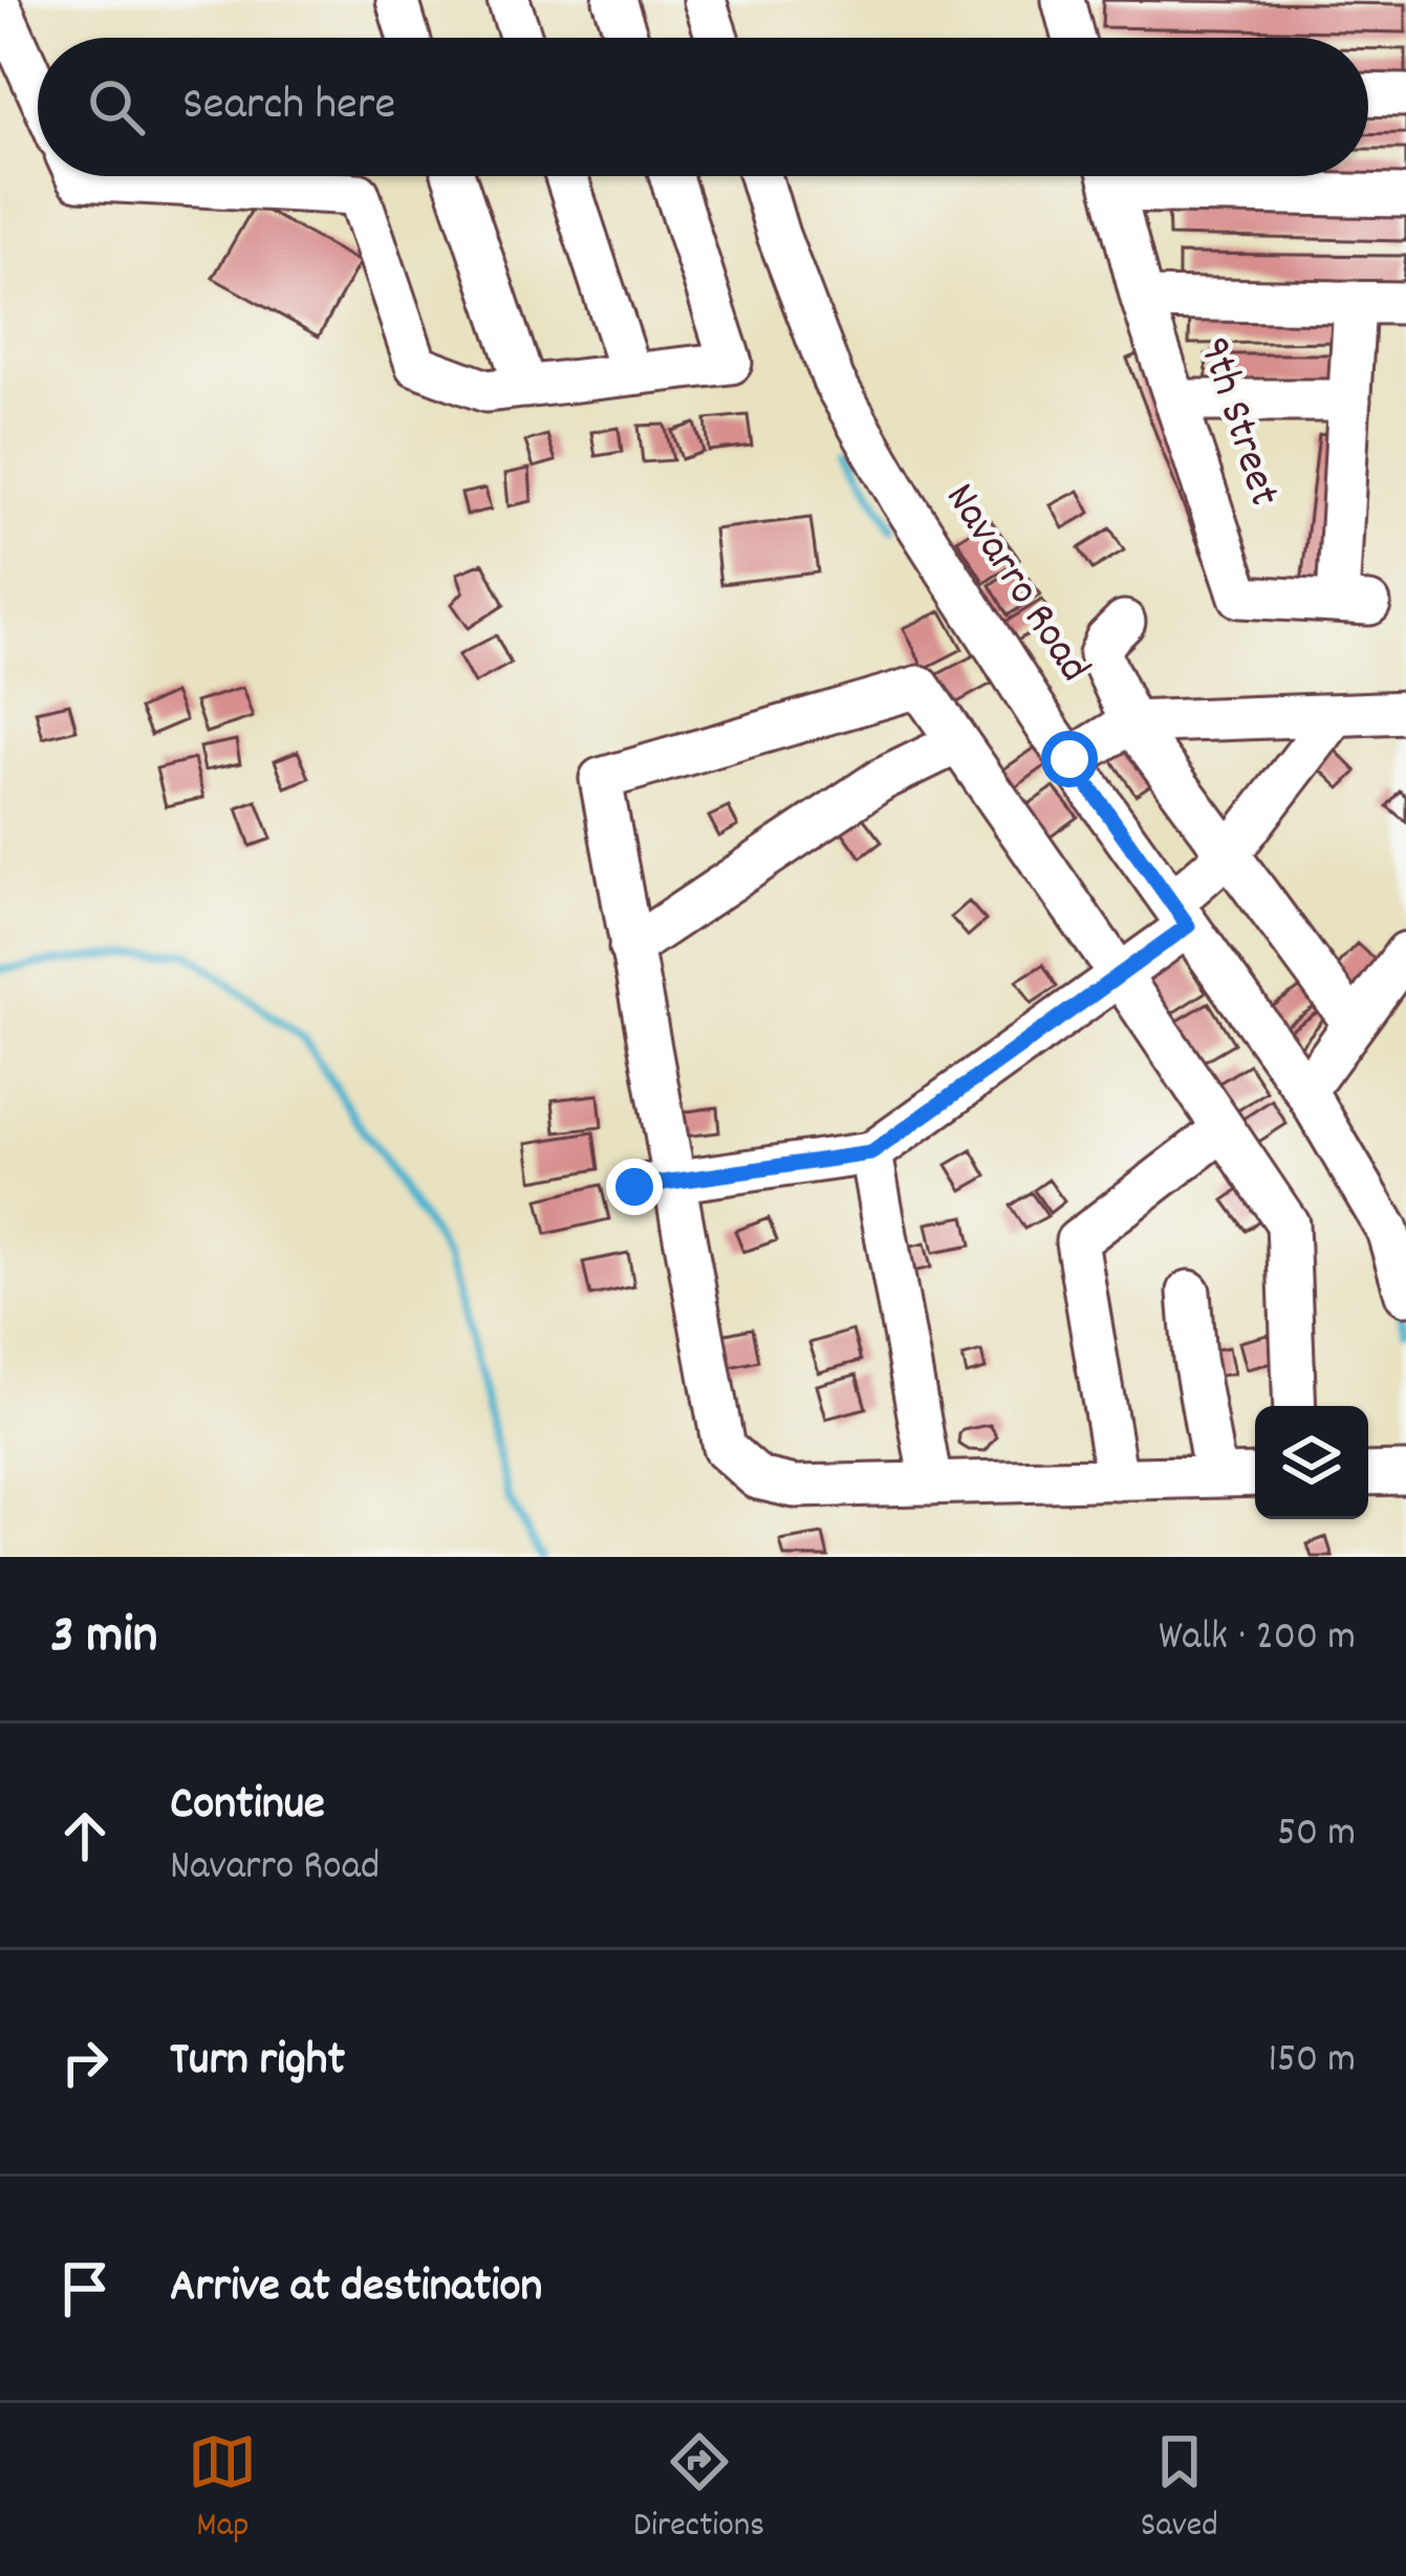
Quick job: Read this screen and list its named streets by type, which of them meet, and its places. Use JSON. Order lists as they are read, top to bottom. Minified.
{"streets":{"street":["9th Street","Navarro Road"]},"page":{"search":"Search here","heading":["3 min","Walk · 200 m"],"list":[["Continue","Navarro Road","50 m"],["Turn right","150 m"],"Arrive at destination"],"nav":["Map","Directions","Saved"]}}
